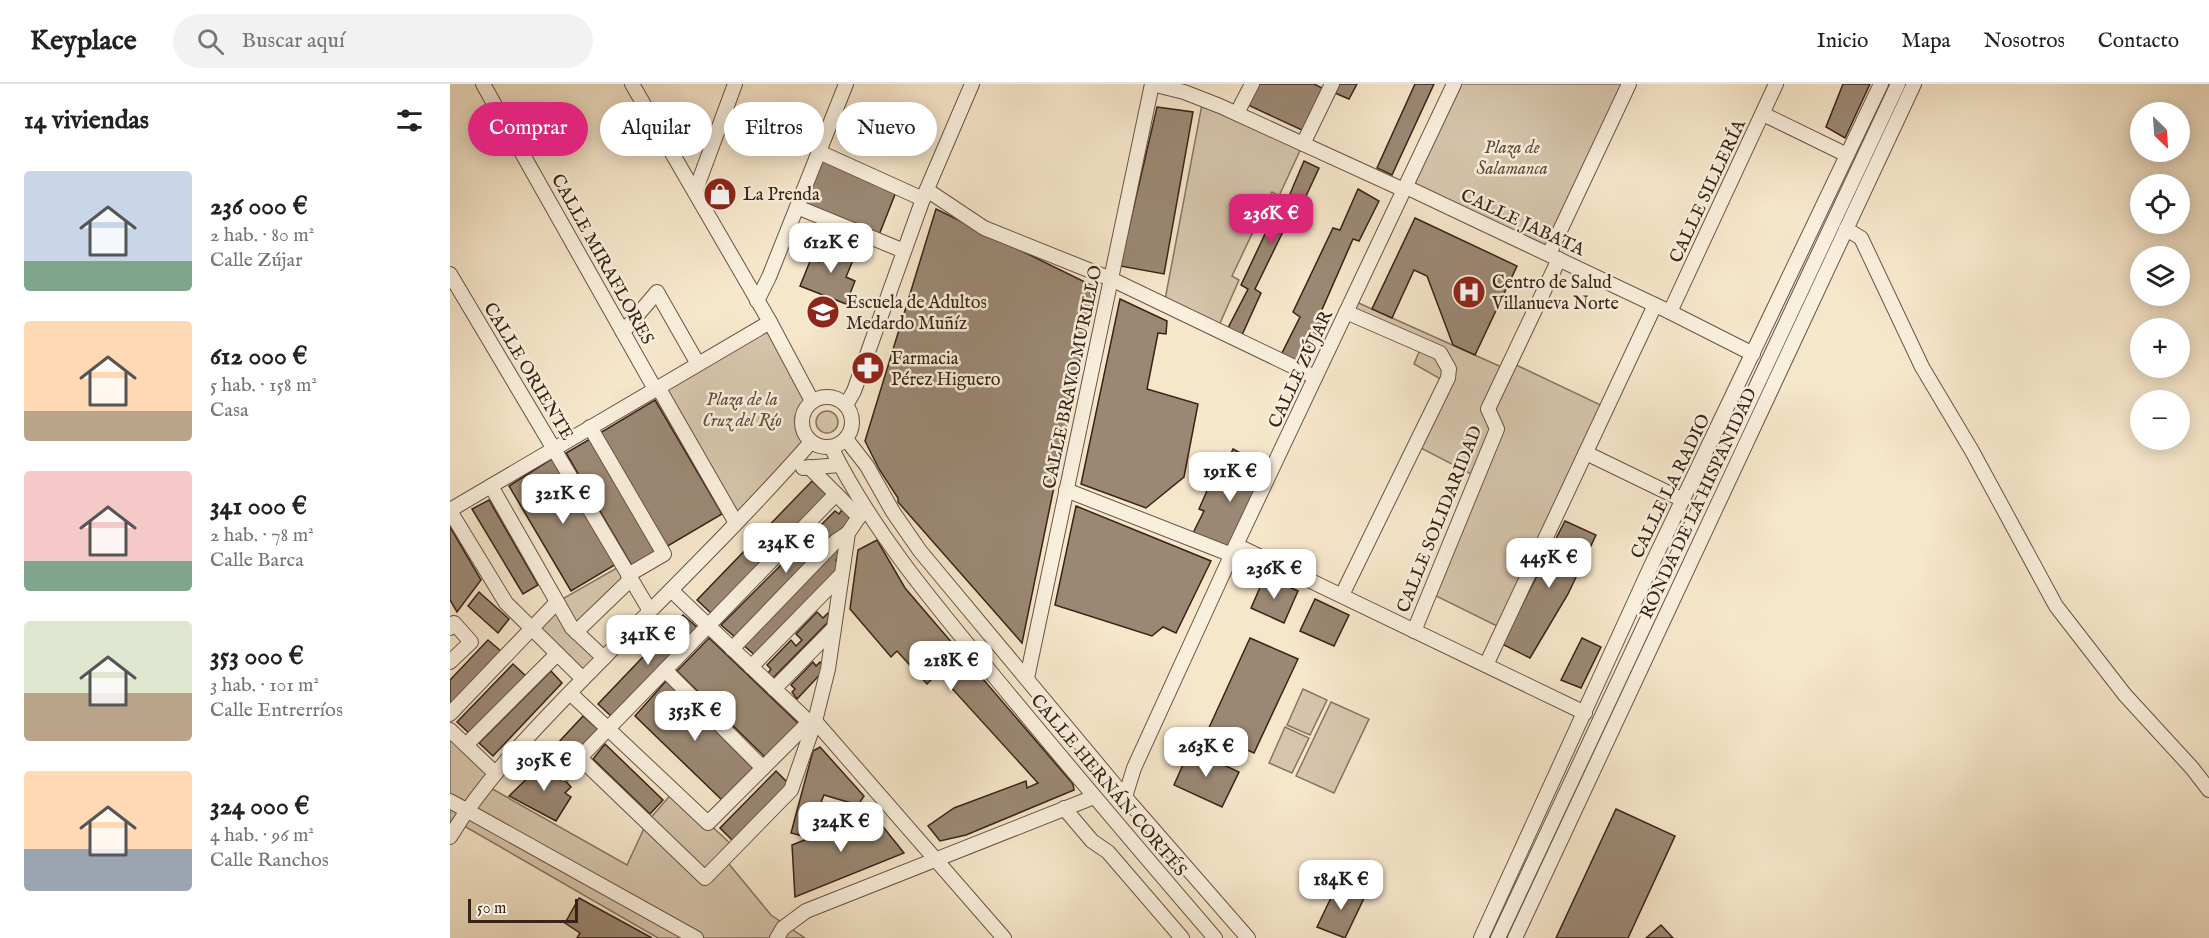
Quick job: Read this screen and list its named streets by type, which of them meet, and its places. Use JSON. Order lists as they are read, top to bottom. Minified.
{"streets":{"street":["CALLE SILLERÍA","CALLE JABATA","CALLE MIRAFLORES","CALLE ZÚJAR","CALLE ORIENTE","CALLE BRAVO MURILLO","CALLE LA RADIO","RONDA DE LA HISPANIDAD","CALLE SOLIDARIDAD","CALLE HERNÁN CORTÉS"]},"crossings":[["CALLE SILLERÍA","CALLE JABATA"],["CALLE JABATA","CALLE ZÚJAR"],["CALLE JABATA","CALLE BRAVO MURILLO"],["CALLE JABATA","CALLE LA RADIO"],["CALLE JABATA","CALLE SOLIDARIDAD"],["CALLE ZÚJAR","CALLE HERNÁN CORTÉS"],["CALLE BRAVO MURILLO","CALLE HERNÁN CORTÉS"]],"parks":["Plaza de Salamanca","Plaza de la Cruz del Río"],"places":{"shop":["La Prenda"],"hospital":["Centro de Salud Villanueva Norte"],"school or university":["Escuela de Adultos Medardo Muñíz"],"pharmacy":["Farmacia Pérez Higuero"]},"scale_bar":"50 m","north":"bottom right","page":{"header":"Keyplace","search":"Buscar aquí","nav":["Inicio","Mapa","Nosotros","Contacto"],"heading":"14 viviendas","map_buttons":["+","−"],"chip":["Comprar","Alquilar","Filtros","Nuevo"],"list":[{"name":"236 000 €","note":"2 hab. · 80 m² · Calle Zújar"},{"name":"612 000 €","note":"5 hab. · 158 m² · Casa"},{"name":"341 000 €","note":"2 hab. · 78 m² · Calle Barca"},{"name":"353 000 €","note":"3 hab. · 101 m² · Calle Entrerríos"},{"name":"324 000 €","note":"4 hab. · 96 m² · Calle Ranchos"}],"price":["236K €","612K €","191K €","321K €","234K €","445K €","236K €","341K €","218K €","353K €","263K €","305K €","324K €","184K €"],"scale":"50 m"}}
